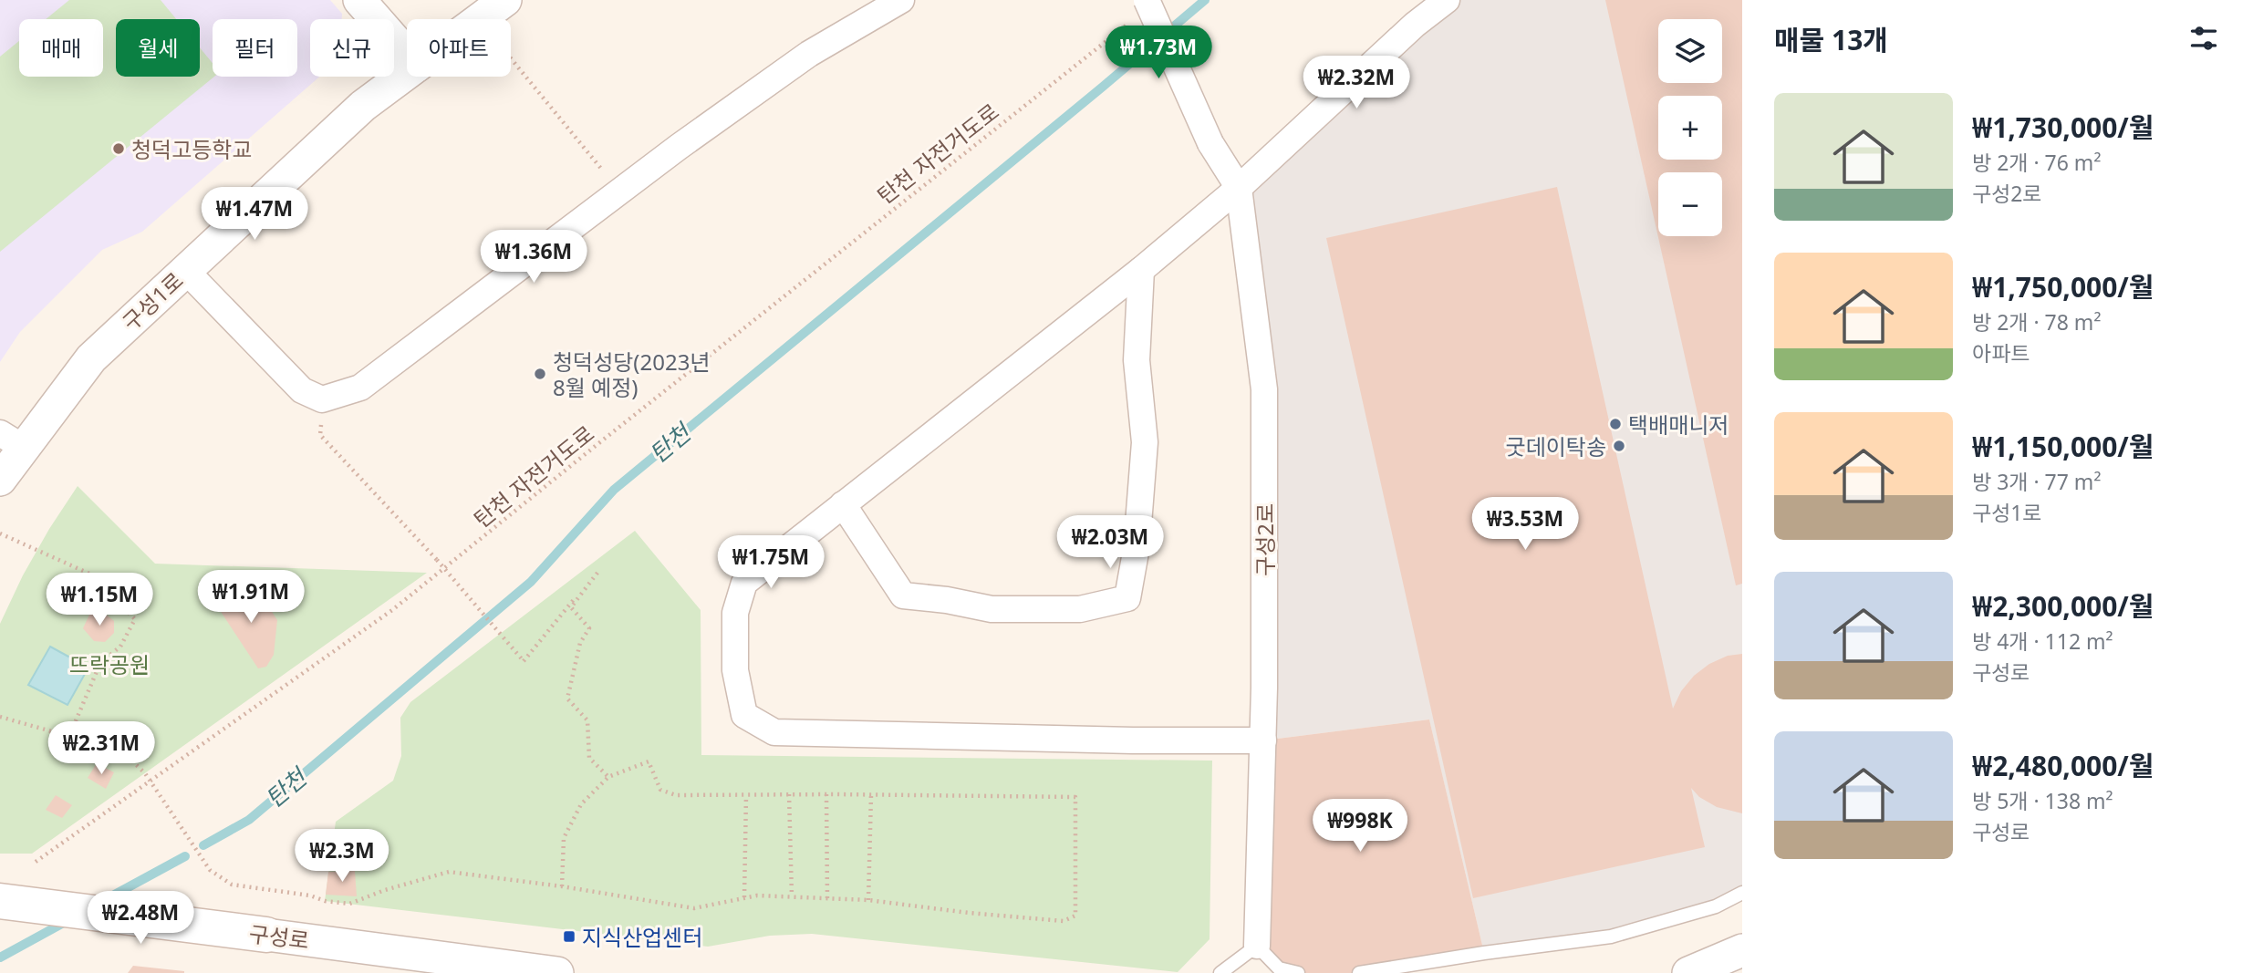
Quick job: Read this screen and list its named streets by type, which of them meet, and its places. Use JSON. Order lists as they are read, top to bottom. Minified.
{"streets":{"main road":["구성로"],"street":["구성1로","구성2로"],"path":["탄천 자전거도로"]},"water":["탄천"],"parks":["뜨락공원"],"places":{"other":["청덕고등학교","청덕성당(2023년 8월 예정)","택배매니저","굿데이탁송"],"transit":["지식산업센터"]},"page":{"heading":"매물 13개","map_buttons":["+","−"],"chip":["매매","월세","필터","신규","아파트"],"price":["₩1.73M","₩2.32M","₩1.47M","₩1.36M","₩3.53M","₩2.03M","₩1.75M","₩1.91M","₩1.15M","₩2.31M","₩998K","₩2.3M","₩2.48M"],"list":[{"name":"₩1,730,000/월","note":"방 2개 · 76 m² · 구성2로"},{"name":"₩1,750,000/월","note":"방 2개 · 78 m² · 아파트"},{"name":"₩1,150,000/월","note":"방 3개 · 77 m² · 구성1로"},{"name":"₩2,300,000/월","note":"방 4개 · 112 m² · 구성로"},{"name":"₩2,480,000/월","note":"방 5개 · 138 m² · 구성로"}]}}
